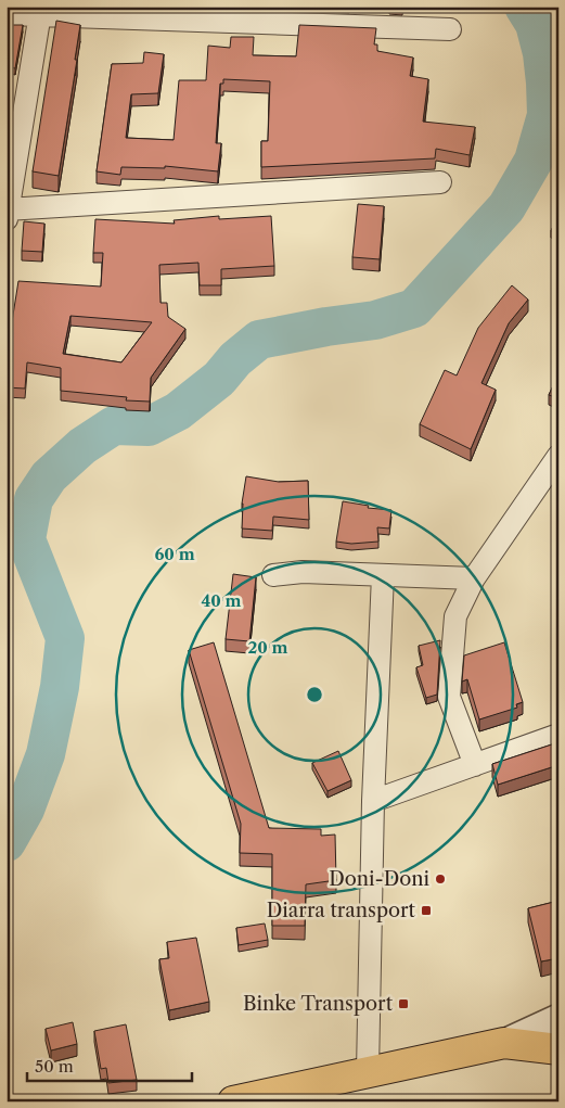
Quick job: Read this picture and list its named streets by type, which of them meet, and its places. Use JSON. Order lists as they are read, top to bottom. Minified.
{"places":{"other":["Doni-Doni"],"transit":["Diarra transport","Binke Transport"]},"scale_bar":"50 m","rings":["60 m","40 m","20 m"]}
